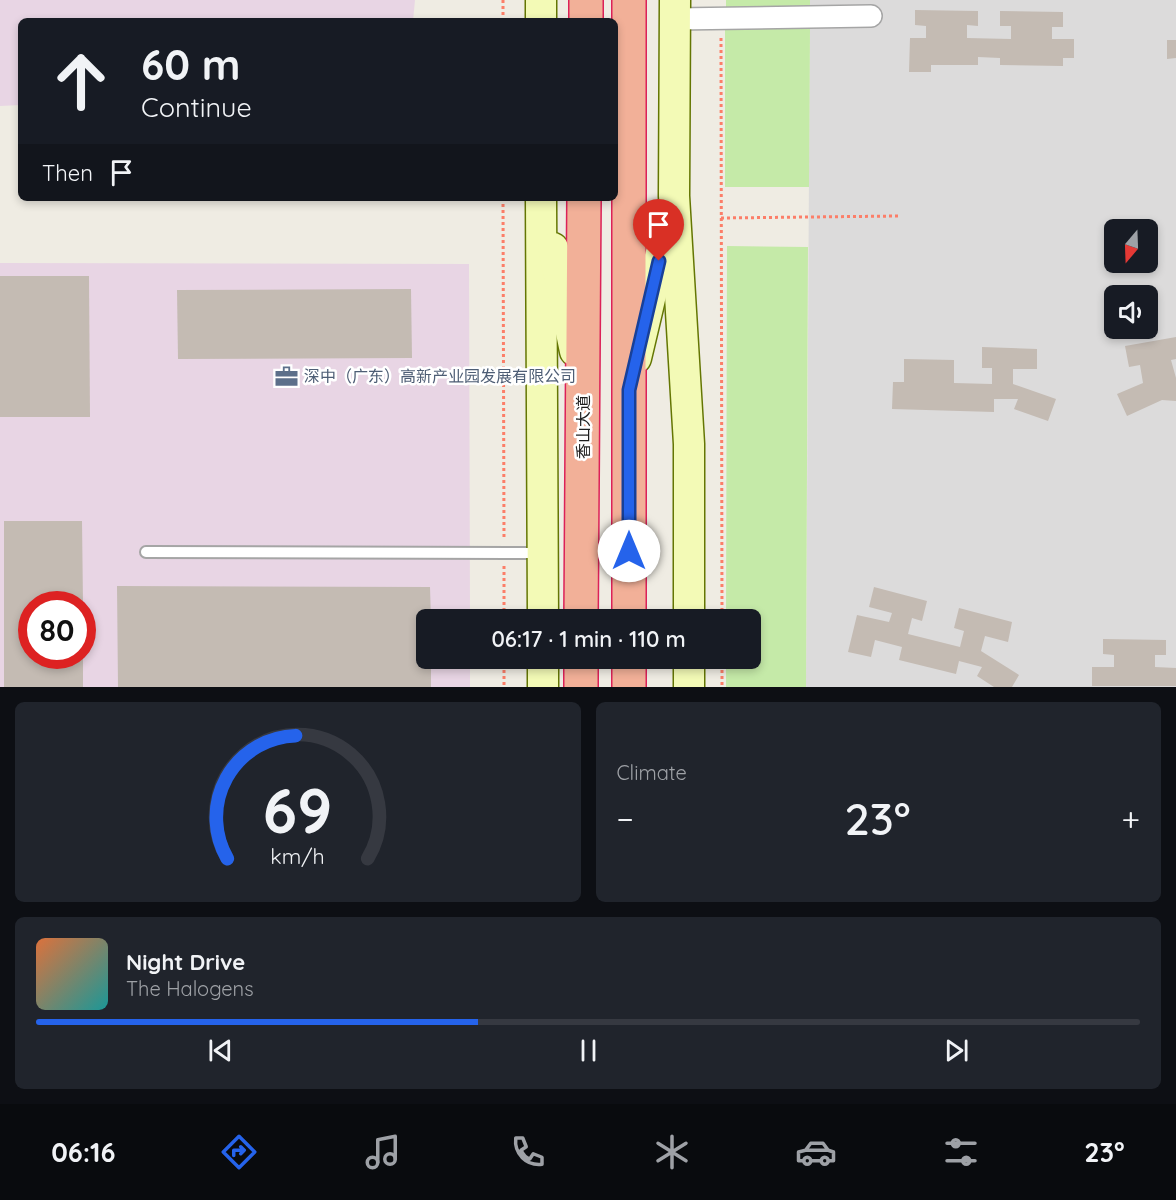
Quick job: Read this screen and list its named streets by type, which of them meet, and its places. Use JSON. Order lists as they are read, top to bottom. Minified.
{"streets":{"highway":["香山大道"]},"places":{"office":["深中（广东）高新产业园发展有限公司"]},"north":"bottom","page":{"turn":["60 m","Continue"],"then":"Then","limit":"80","trip":"06:17 · 1 min · 110 m","tile":"Climate","heat":["−","23°","+"],"song":["Night Drive","The Halogens"],"tabs":["06:16","23°"],"gauge":["69","km/h"]}}
